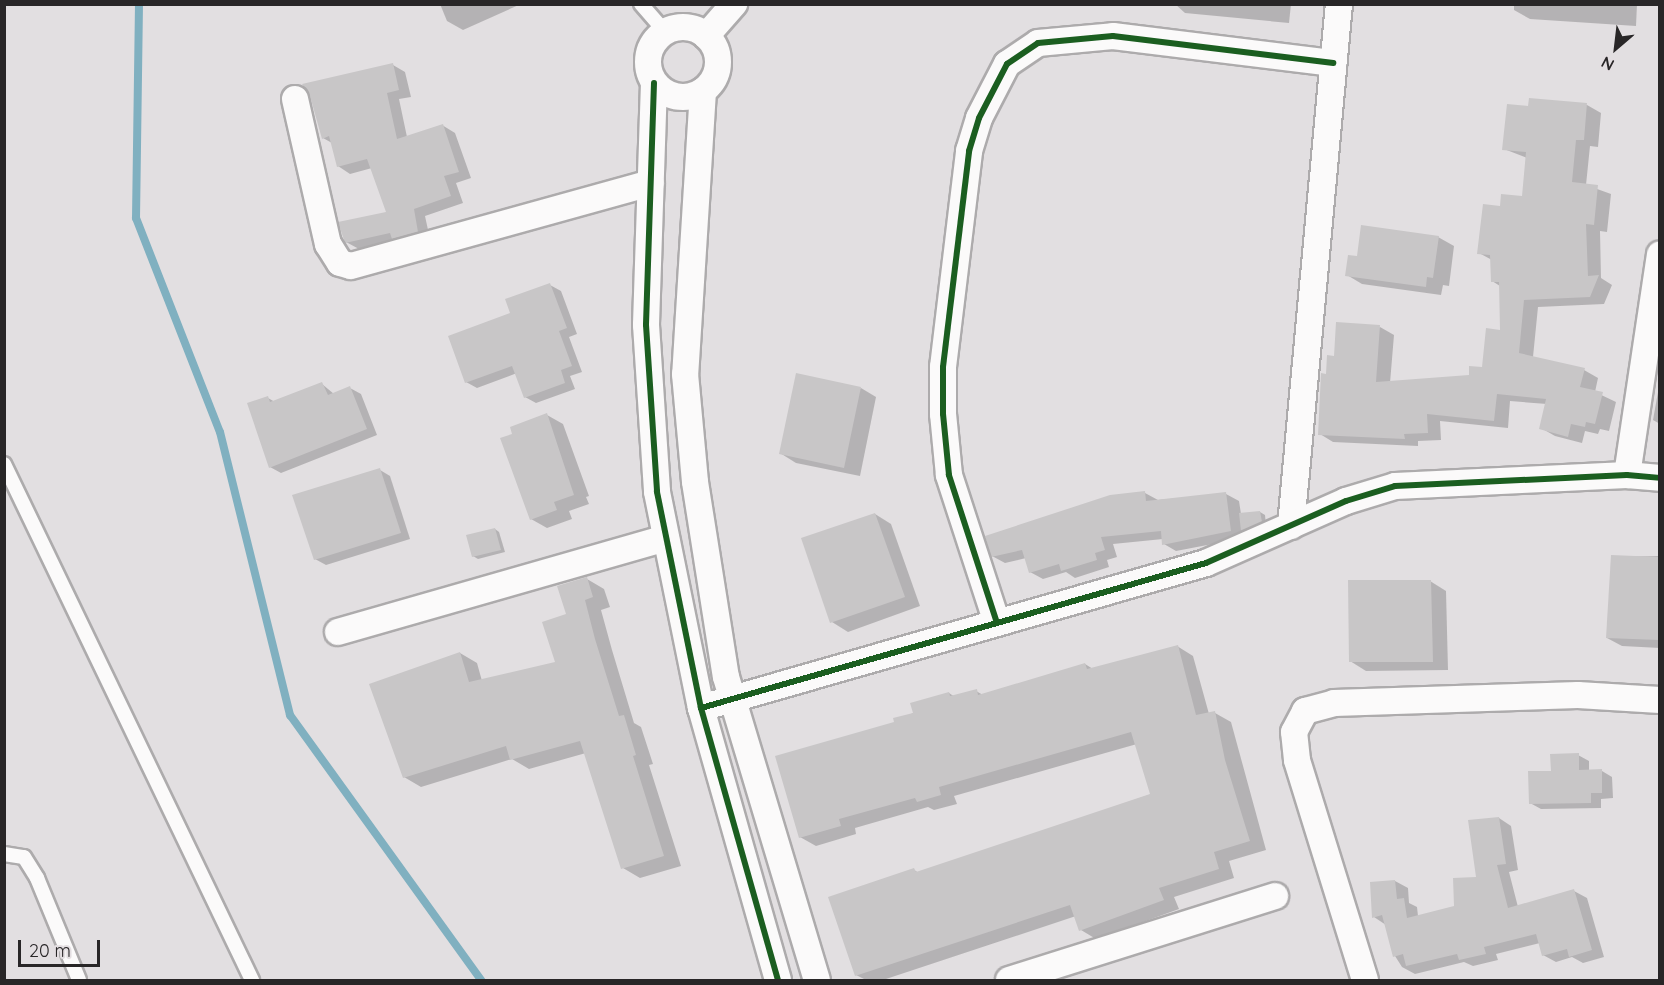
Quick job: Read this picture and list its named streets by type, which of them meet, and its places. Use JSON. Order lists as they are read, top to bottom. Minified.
{"scale_bar":"20 m","north":"bottom left"}
